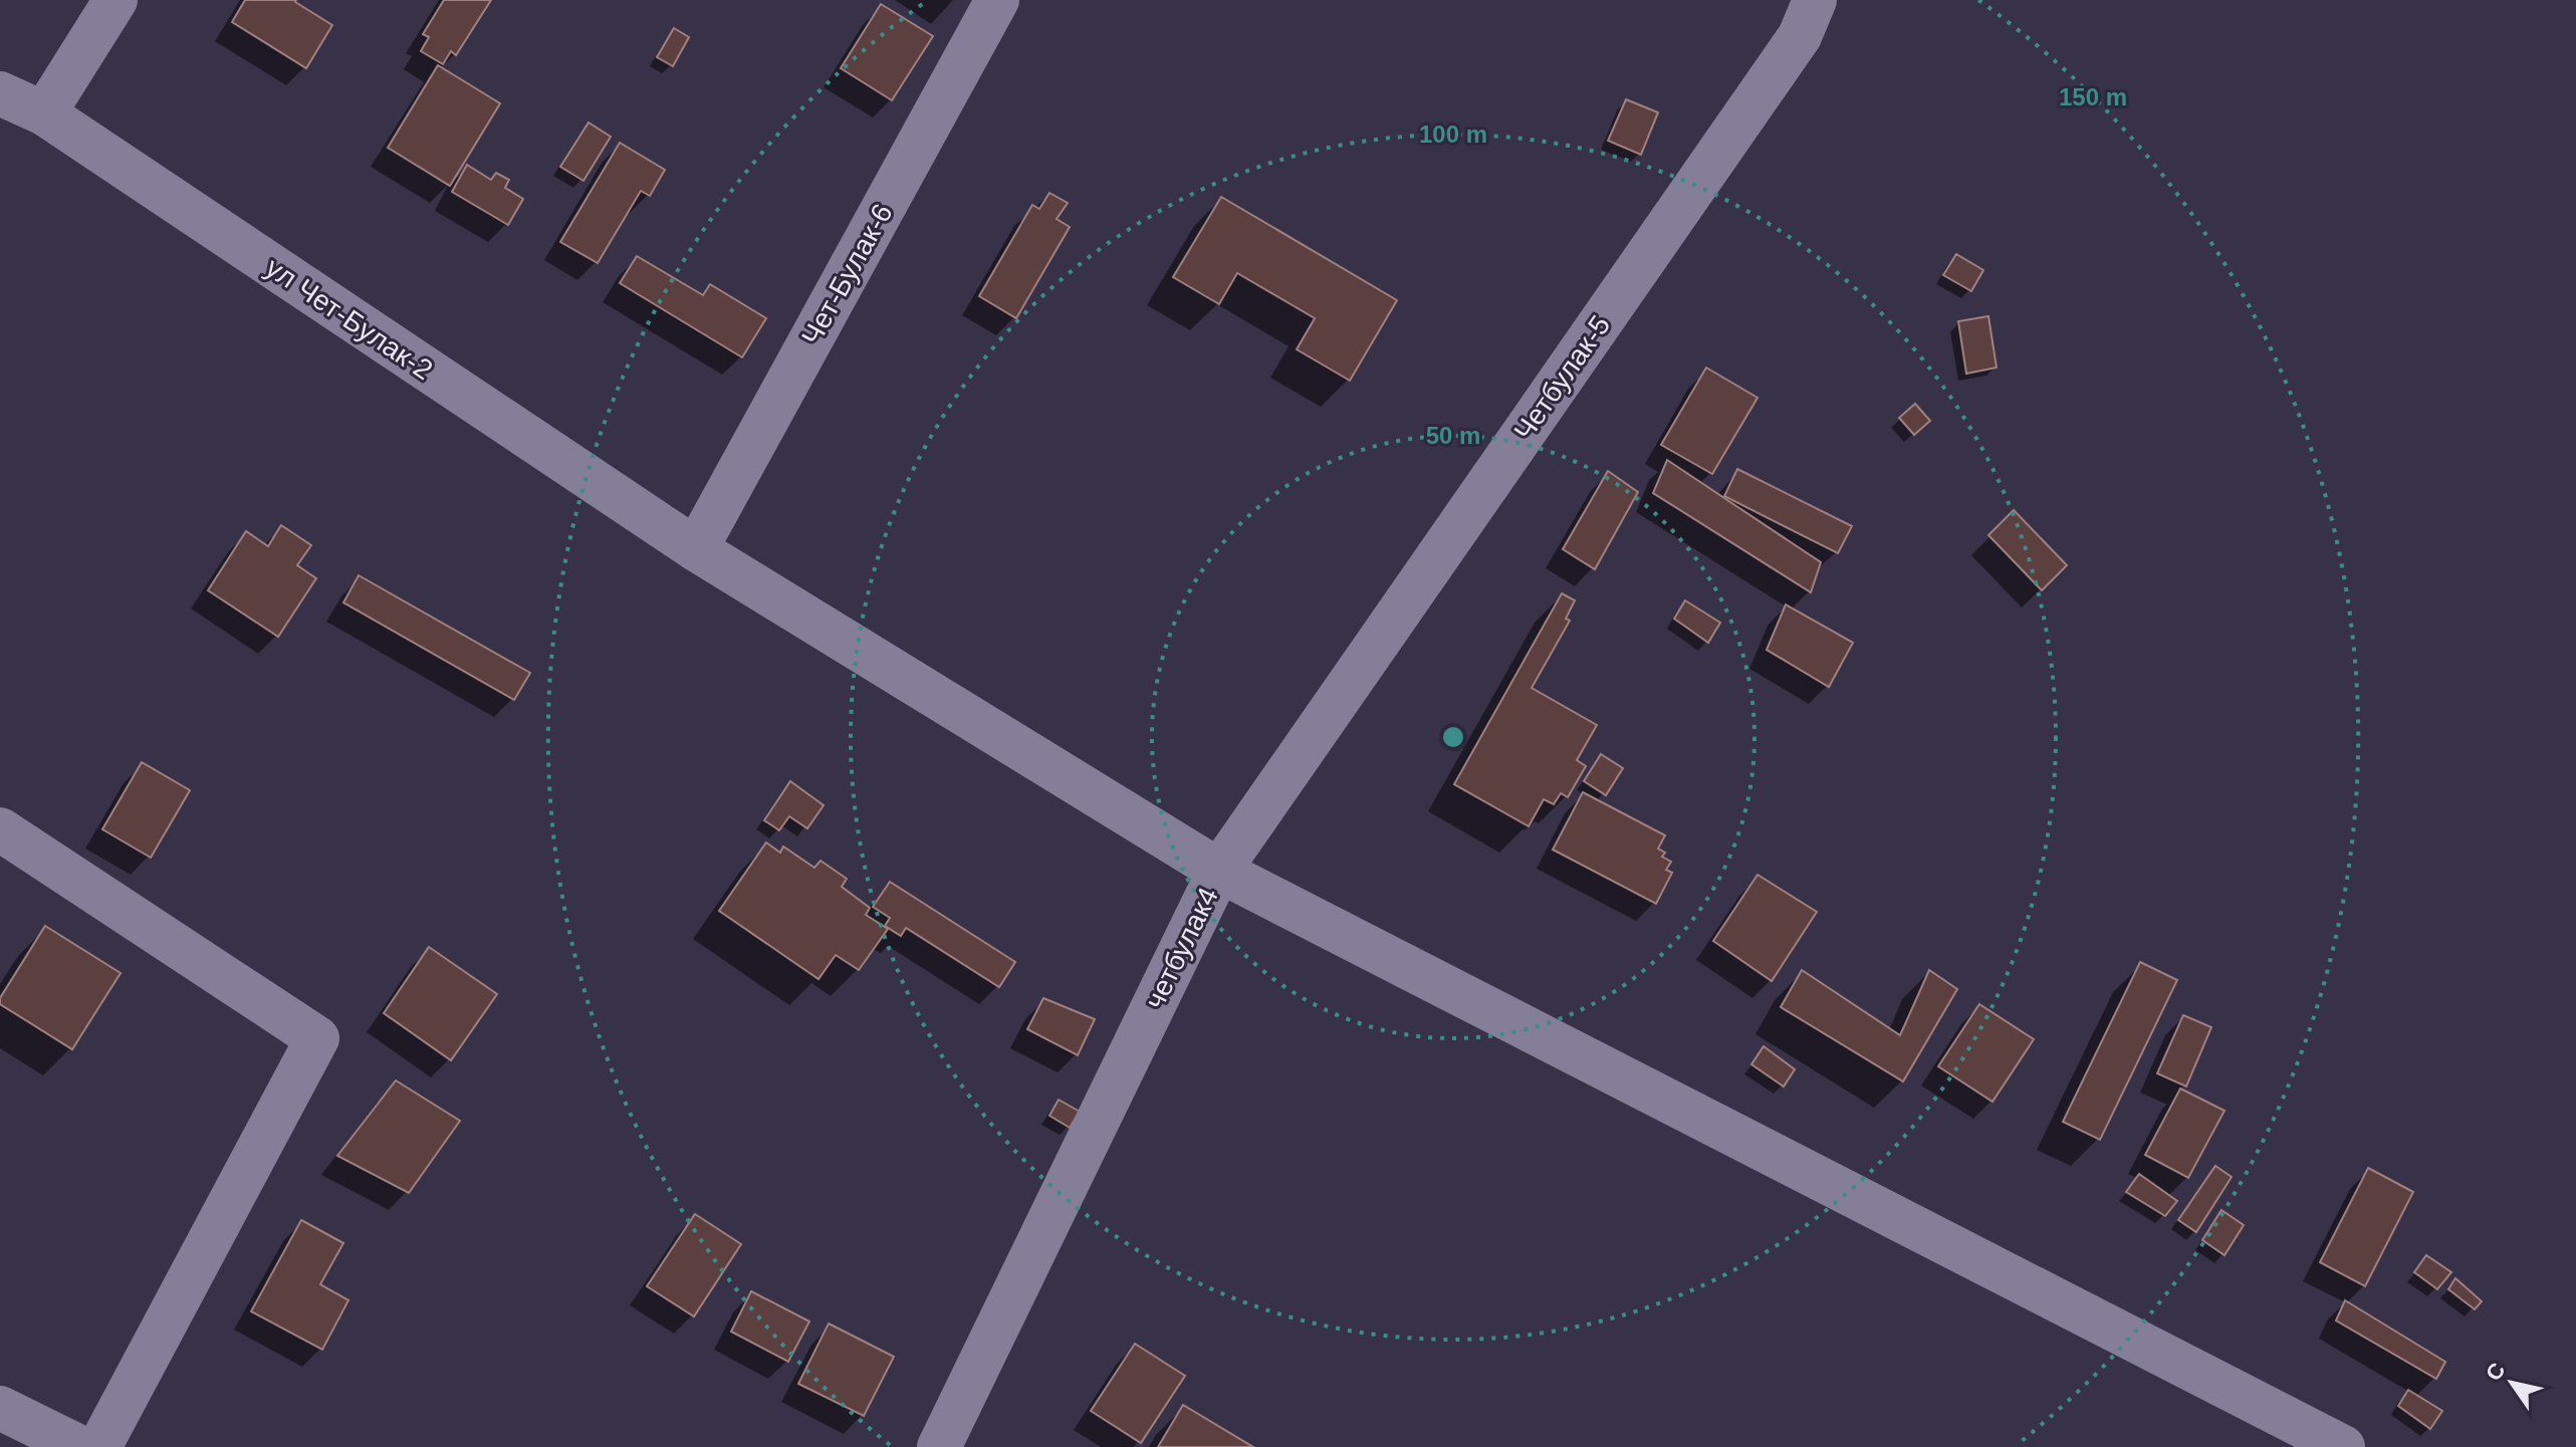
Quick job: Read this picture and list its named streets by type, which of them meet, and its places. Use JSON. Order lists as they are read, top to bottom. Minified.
{"streets":{"street":["Чет-Булак-6","ул Чет-Булак-2","Четбулак-5","четбулак4"]},"crossings":[["Чет-Булак-6","ул Чет-Булак-2"],["Чет-Булак-6","четбулак4"],["ул Чет-Булак-2","четбулак4"],["Четбулак-5","четбулак4"]],"north":"top left","rings":["150 m","100 m","50 m"]}
